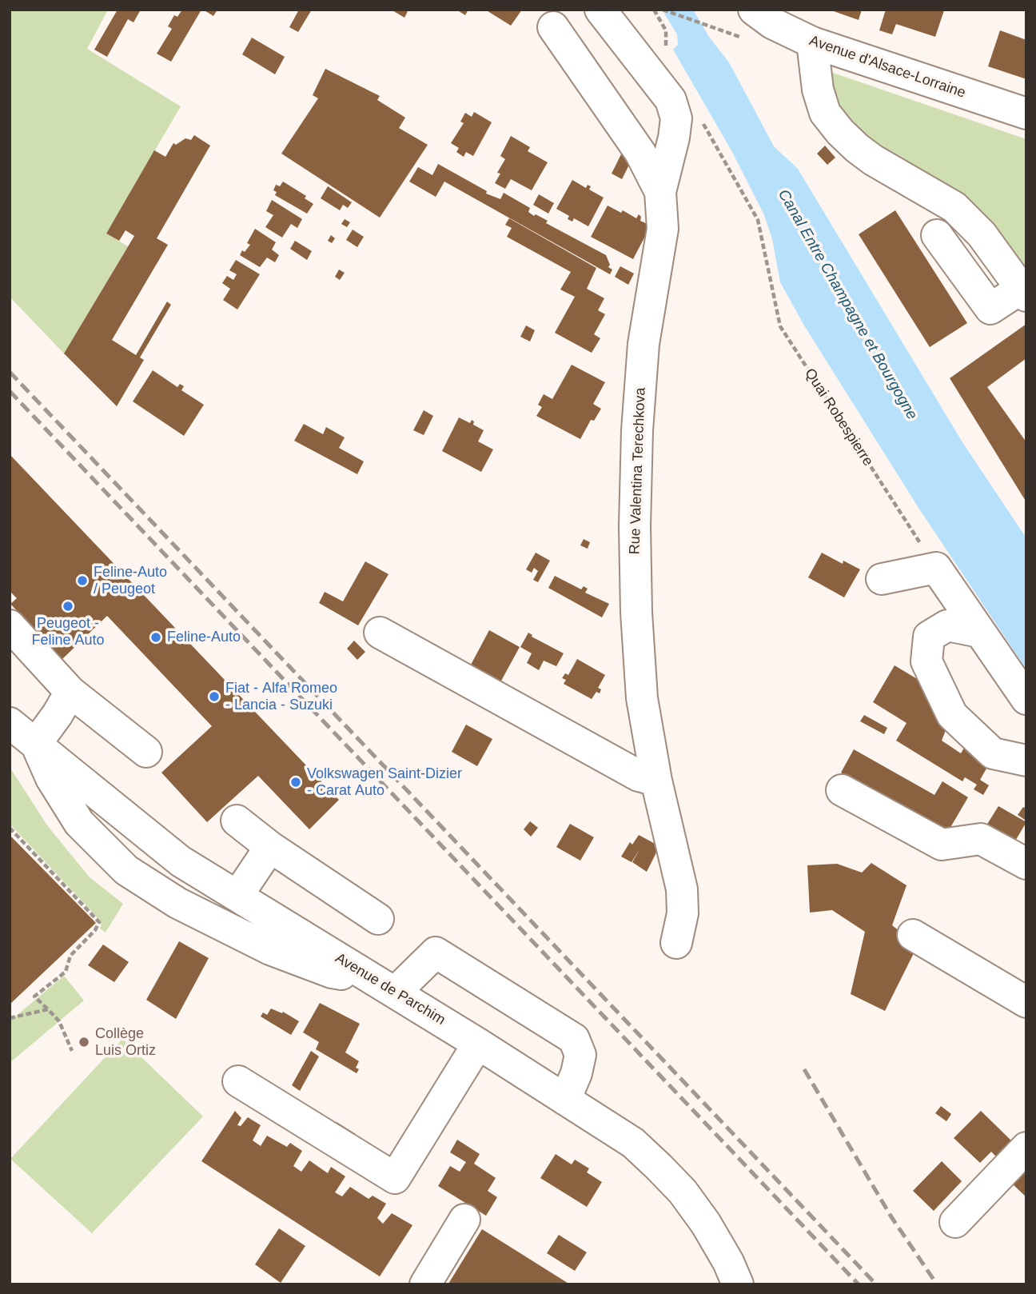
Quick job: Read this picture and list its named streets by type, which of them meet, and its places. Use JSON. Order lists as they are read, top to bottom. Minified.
{"streets":{"street":["Avenue d'Alsace-Lorraine","Rue Valentina Terechkova","Avenue de Parchim"],"path":["Quai Robespierre"]},"water":["Canal Entre Champagne et Bourgogne"],"places":["Feline-Auto / Peugeot","Peugeot - Feline Auto","Feline-Auto","Fiat - Alfa Romeo - Lancia - Suzuki","Volkswagen Saint-Dizier - Carat Auto","Collège Luis Ortiz"]}
